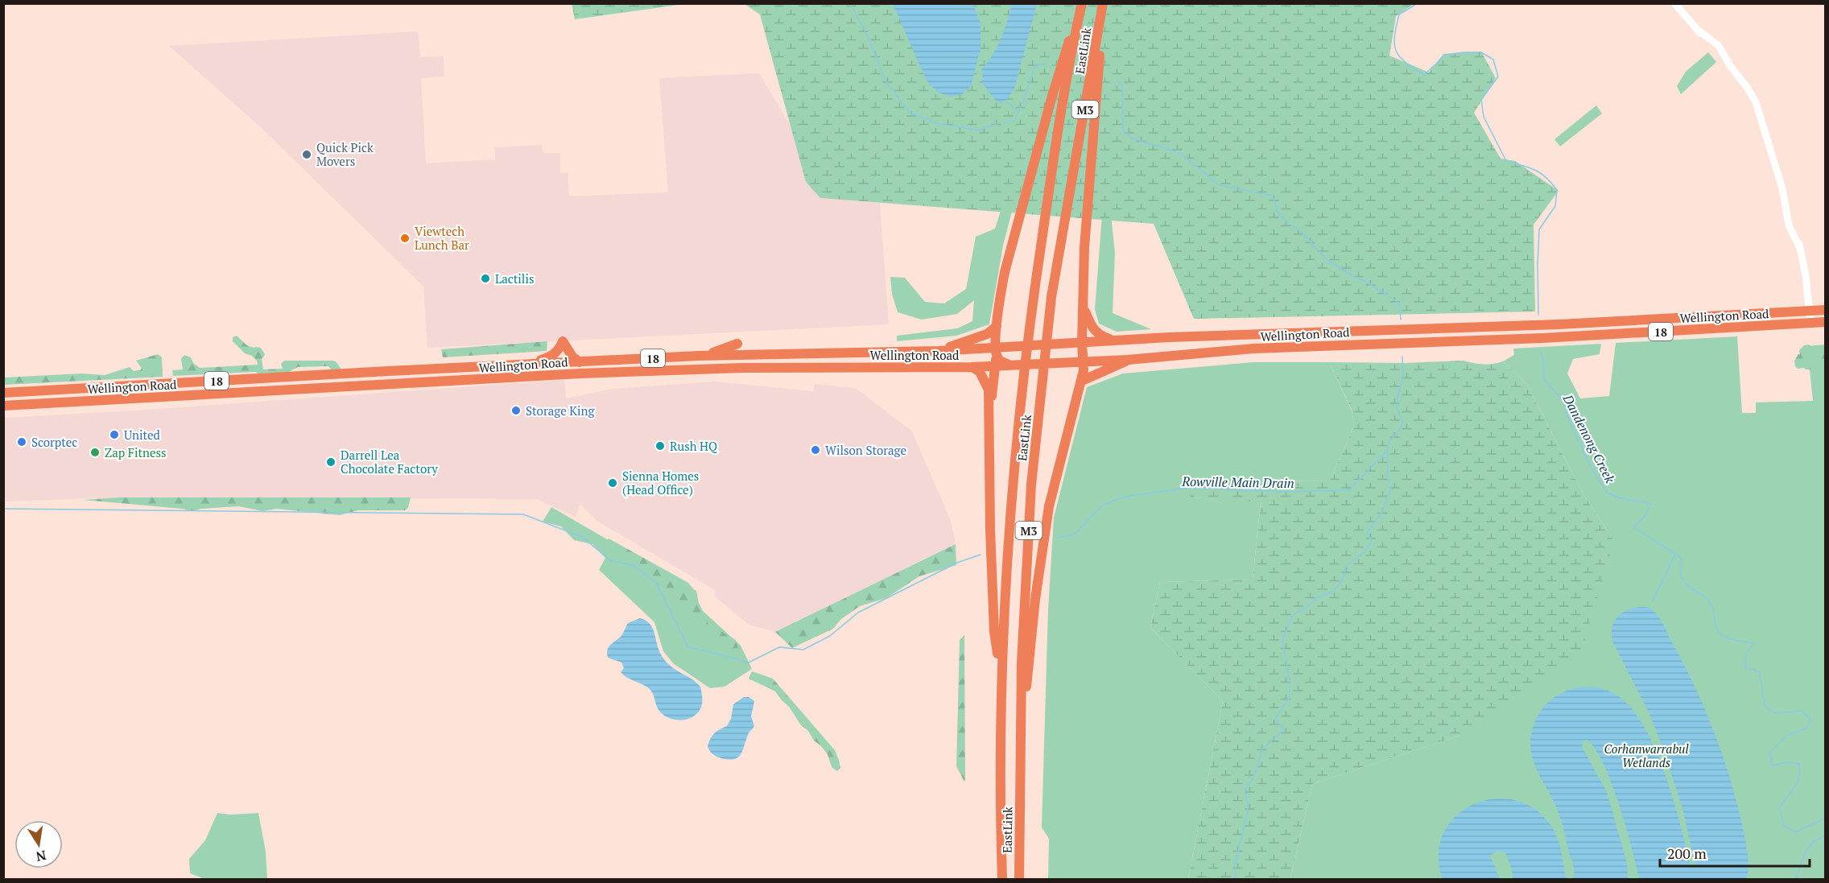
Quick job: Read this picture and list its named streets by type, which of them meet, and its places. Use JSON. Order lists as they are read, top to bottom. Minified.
{"streets":{"highway":["EastLink","M3","Wellington Road","18"]},"water":["Dandenong Creek","Rowville Main Drain"],"parks":["Corhanwarrabul Wetlands"],"places":["Quick Pick Movers","Viewtech Lunch Bar","Lactilis","Storage King","United","Scorptec","Rush HQ","Wilson Storage","Zap Fitness","Darrell Lea Chocolate Factory","Sienna Homes (Head Office)"],"scale_bar":"200 m","north":"bottom"}
